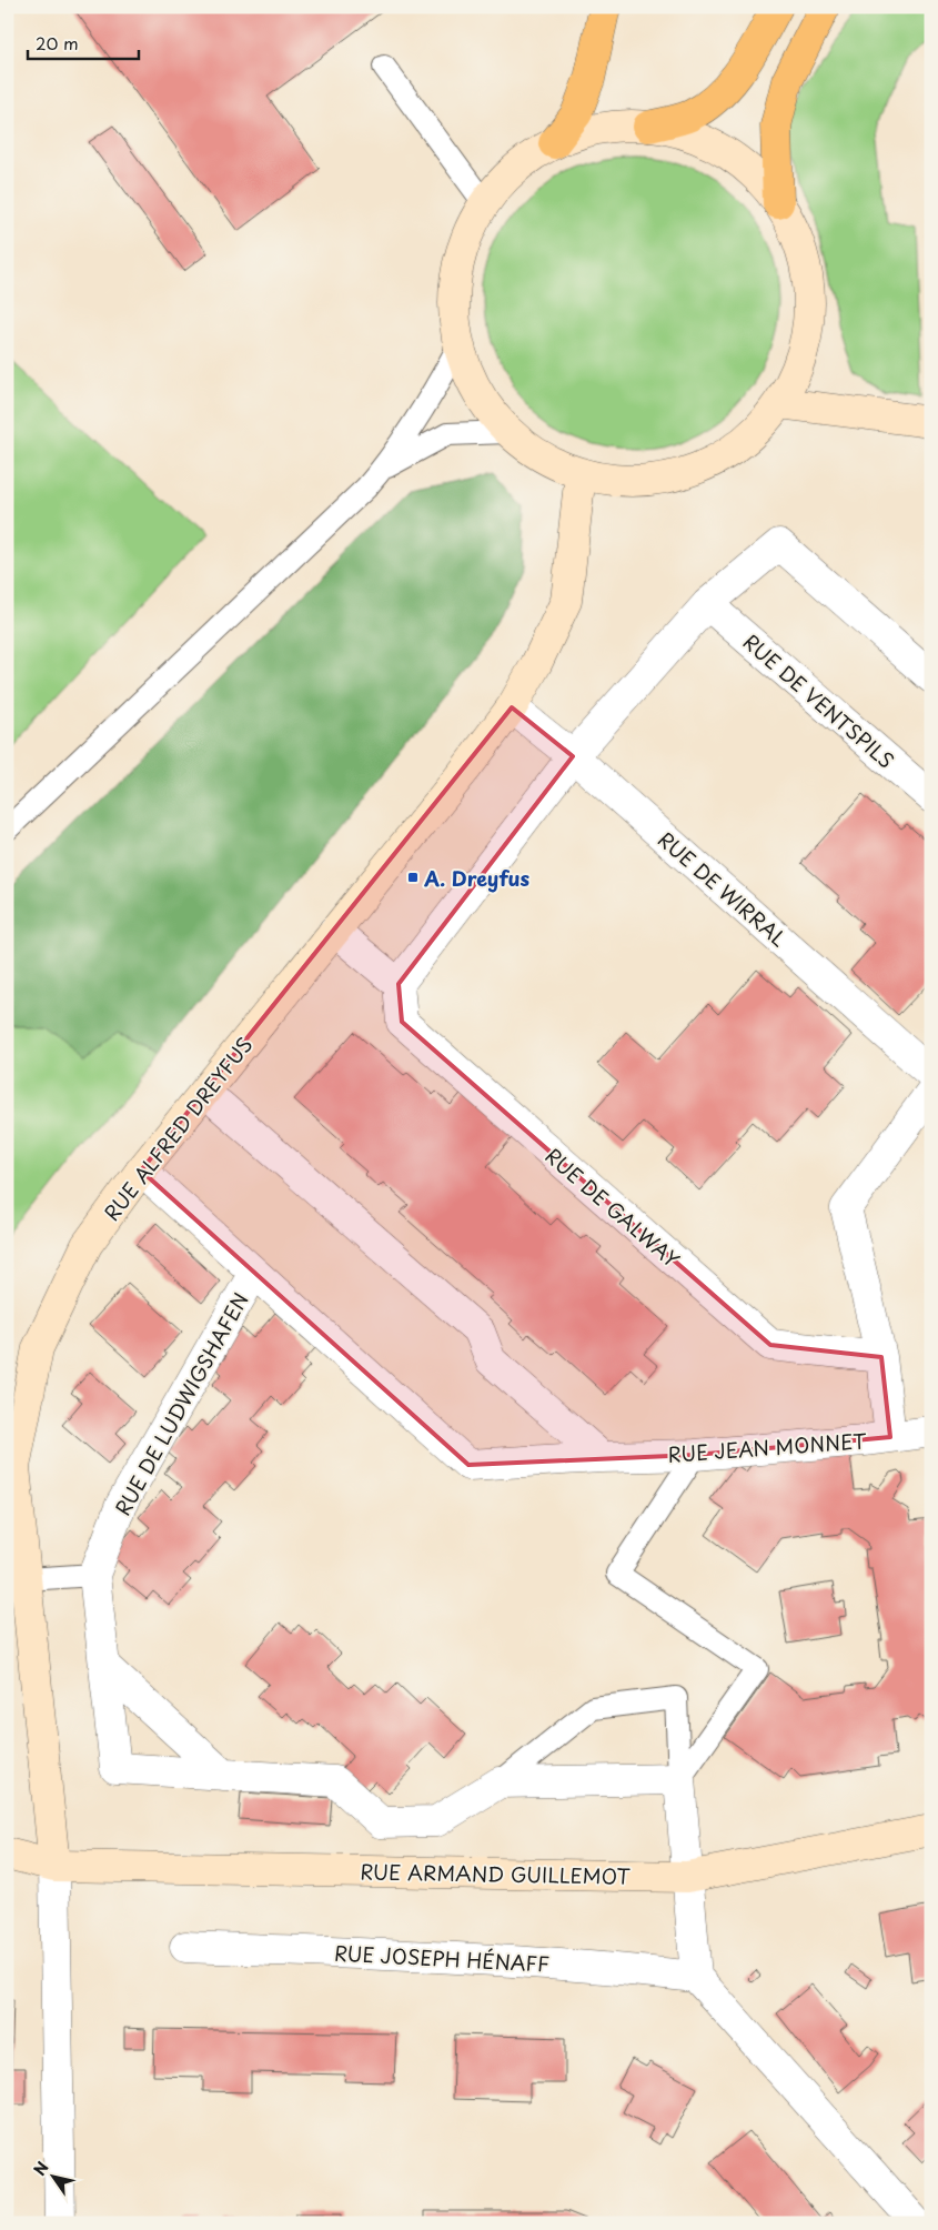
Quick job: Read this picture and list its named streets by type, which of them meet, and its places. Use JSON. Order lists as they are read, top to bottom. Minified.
{"streets":{"main road":["RUE ALFRED DREYFUS","RUE ARMAND GUILLEMOT"],"street":["RUE DE VENTSPILS","RUE DE WIRRAL","RUE DE GALWAY","RUE DE LUDWIGSHAFEN","RUE JEAN MONNET","RUE JOSEPH HÉNAFF"]},"crossings":[["RUE DE WIRRAL","RUE ALFRED DREYFUS"],["RUE ALFRED DREYFUS","RUE JEAN MONNET"],["RUE ALFRED DREYFUS","RUE ARMAND GUILLEMOT"],["RUE DE LUDWIGSHAFEN","RUE JEAN MONNET"]],"places":{"transit":["A. Dreyfus"]},"scale_bar":"20 m","north":"top left"}
